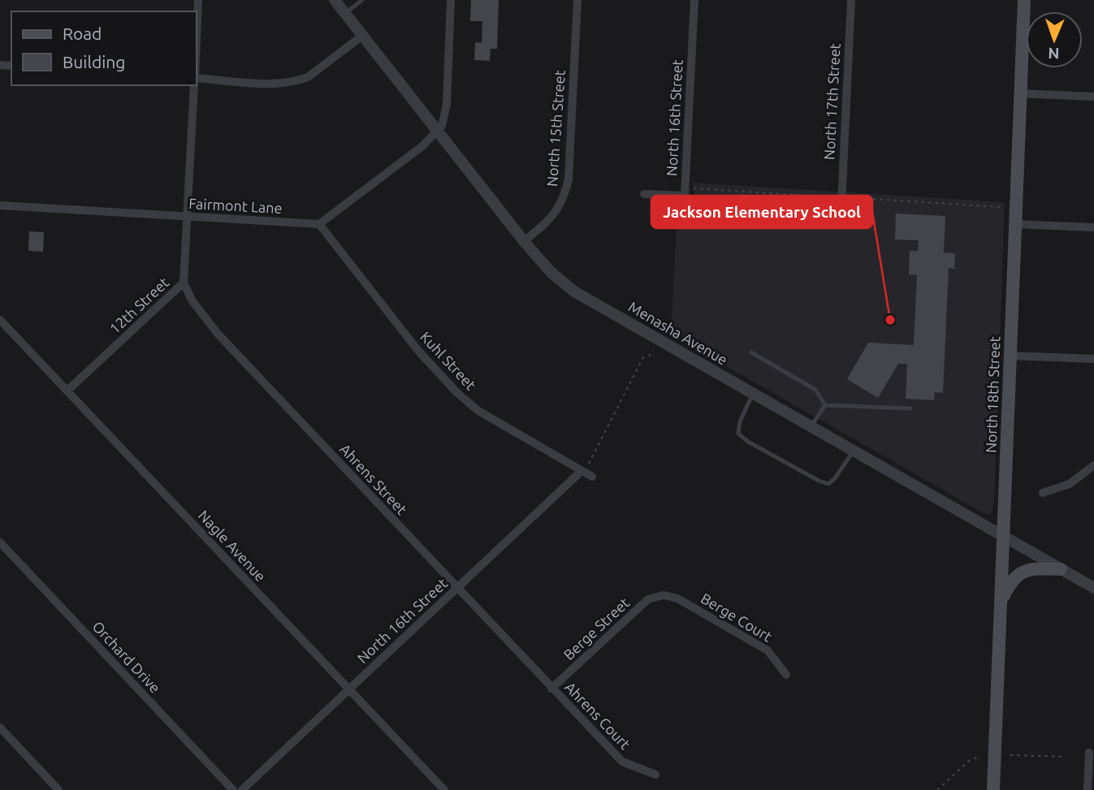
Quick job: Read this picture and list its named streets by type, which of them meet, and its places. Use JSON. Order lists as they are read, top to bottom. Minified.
{"streets":{"main road":["North 18th Street"],"street":["North 17th Street","North 16th Street","North 15th Street","Fairmont Lane","12th Street","Menasha Avenue","Kuhl Street","Ahrens Street","Nagle Avenue","Berge Court","Berge Street","Orchard Drive","Ahrens Court"]},"crossings":[["North 16th Street","Kuhl Street"],["North 16th Street","Ahrens Street"],["North 16th Street","Nagle Avenue"],["North 15th Street","Menasha Avenue"],["Fairmont Lane","12th Street"],["Fairmont Lane","Kuhl Street"],["12th Street","Ahrens Street"],["12th Street","Nagle Avenue"],["Menasha Avenue","North 18th Street"],["Ahrens Street","Berge Street"],["Ahrens Street","Ahrens Court"],["Berge Court","Berge Street"],["Berge Street","Ahrens Court"]],"places":["Jackson Elementary School"],"legend":["Road","Building"],"north":"bottom"}
